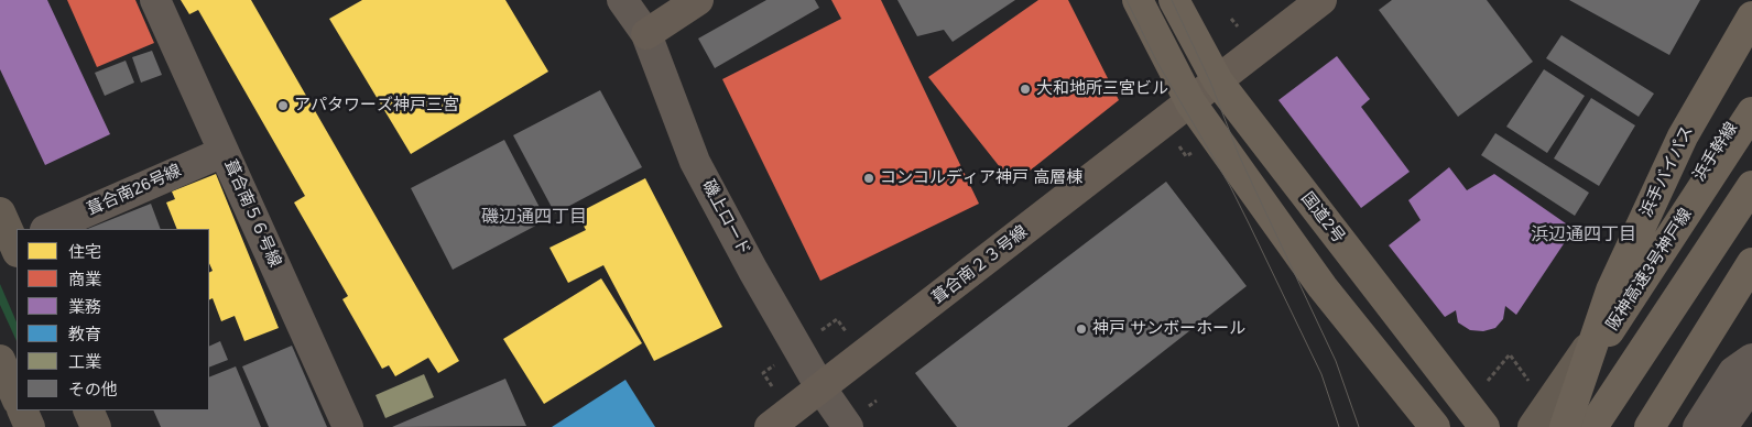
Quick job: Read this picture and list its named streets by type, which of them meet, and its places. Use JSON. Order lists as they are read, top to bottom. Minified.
{"streets":{"highway":["浜手バイパス","国道2号","阪神高速3号神戸線"],"main road":["浜手幹線"],"street":["葺合南26号線","葺合南５６号線","磯上ロード","葺合南２３号線"]},"crossings":[["浜手幹線","浜手バイパス"],["浜手幹線","阪神高速3号神戸線"],["浜手バイパス","阪神高速3号神戸線"],["葺合南26号線","葺合南５６号線"],["磯上ロード","葺合南２３号線"],["国道2号","葺合南２３号線"]],"districts":["磯辺通四丁目","浜辺通四丁目"],"places":["大和地所三宮ビル","アパタワーズ神戸三宮","コンコルディア神戸 高層棟","神戸 サンボーホール"],"legend":["住宅","商業","業務","教育","工業","その他"]}
